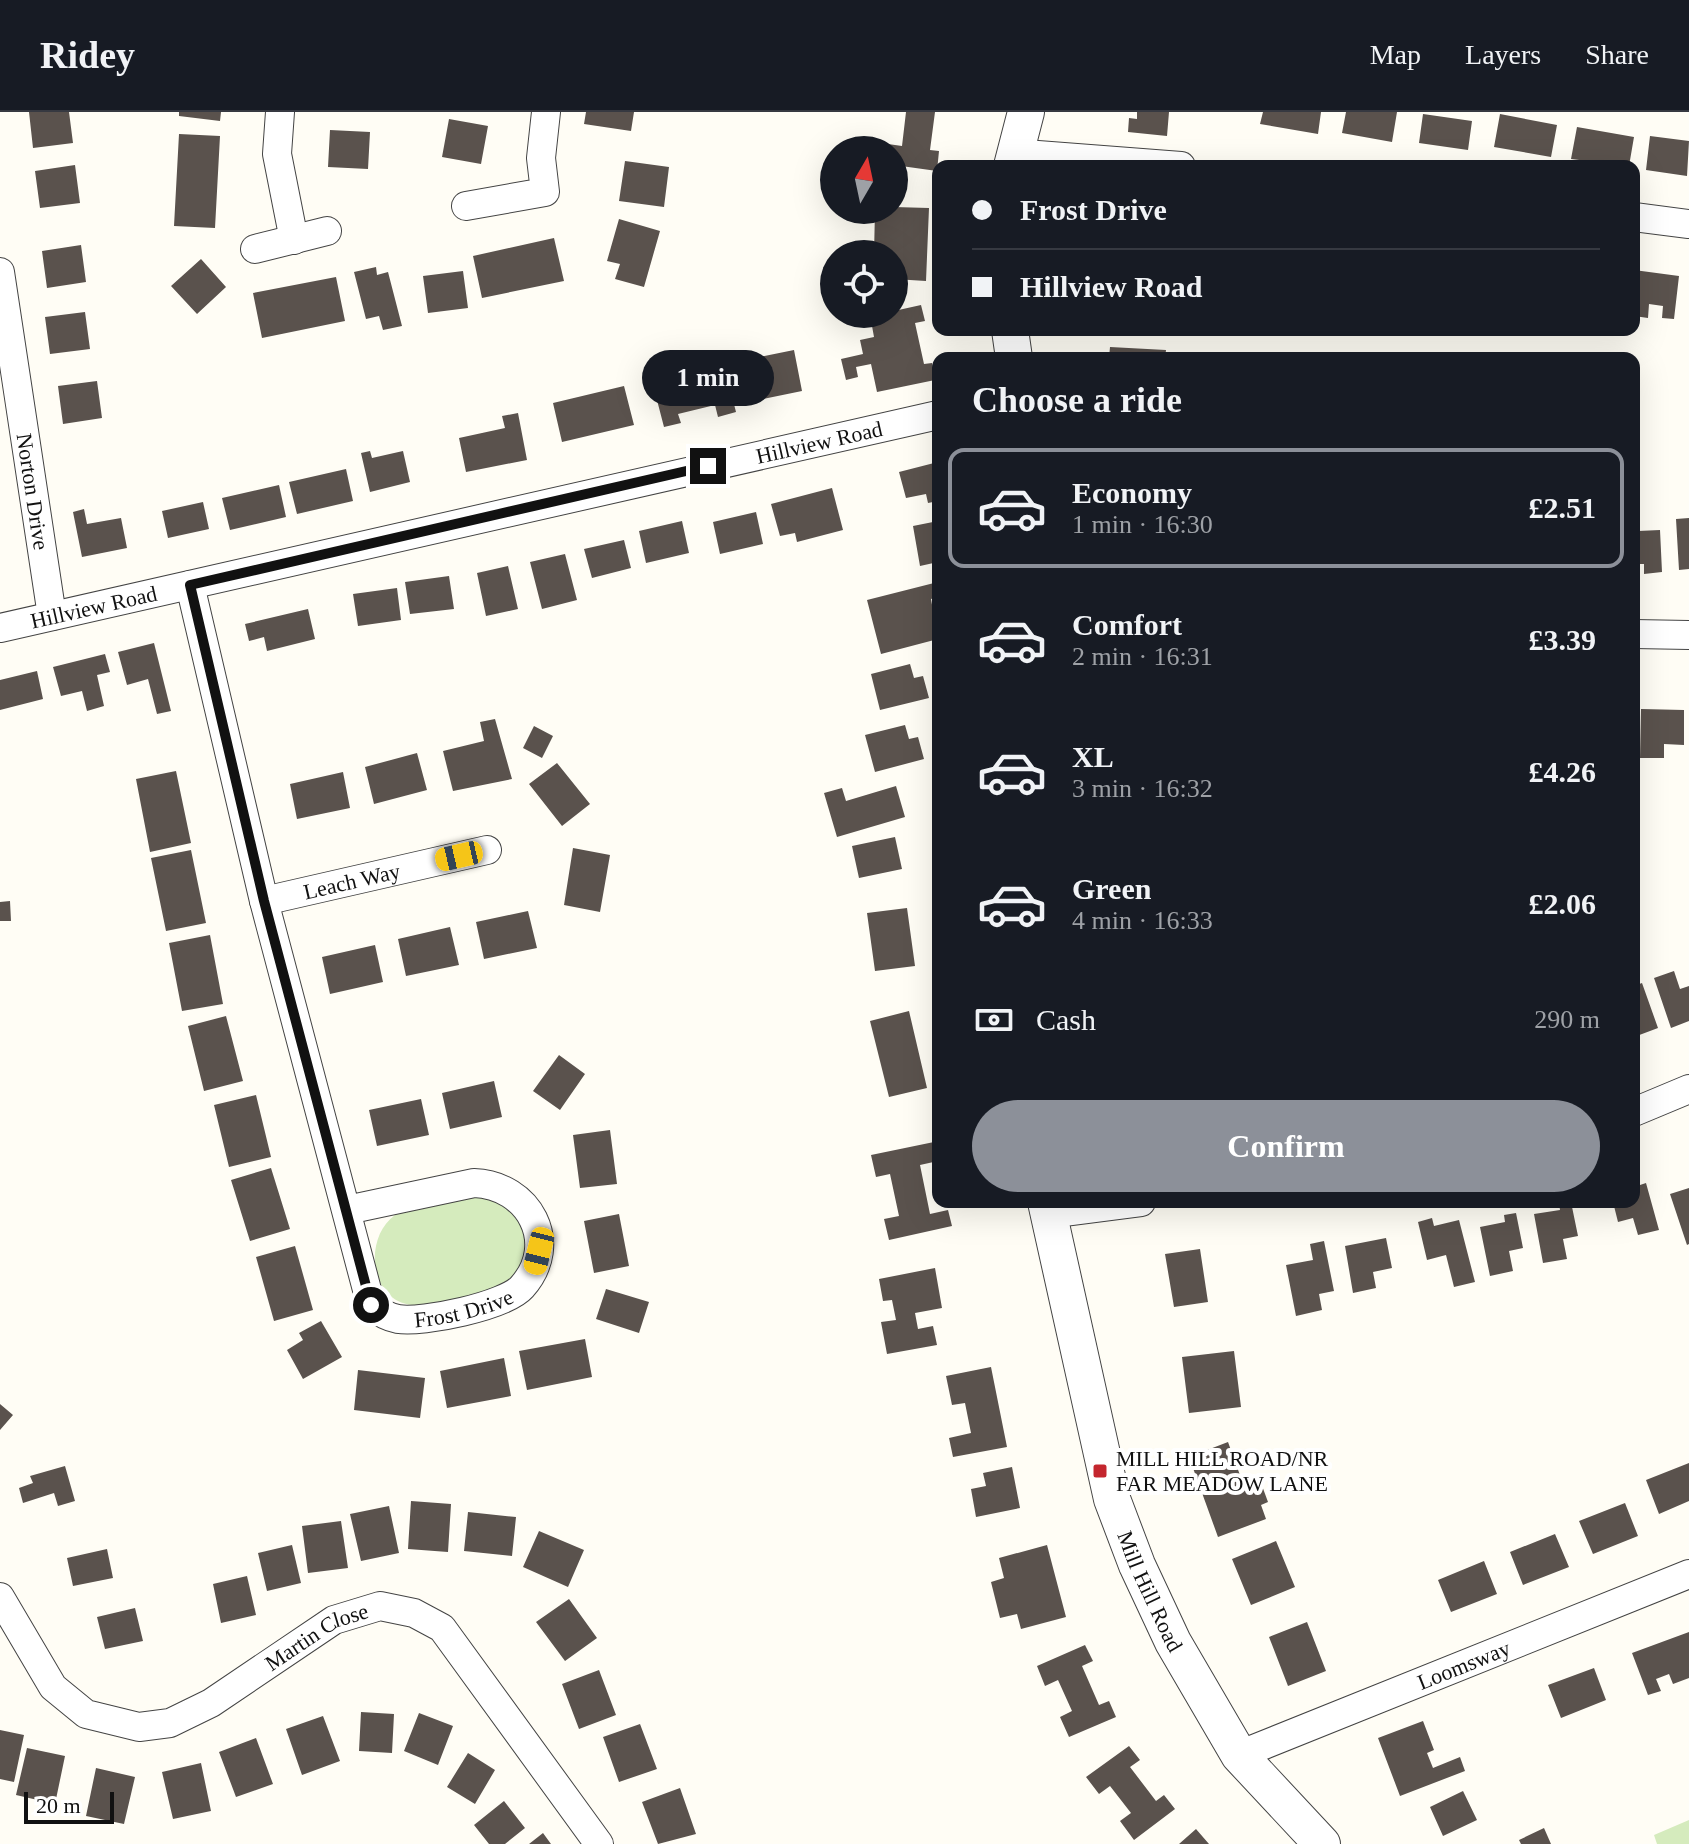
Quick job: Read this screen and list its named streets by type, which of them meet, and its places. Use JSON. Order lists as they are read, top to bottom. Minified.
{"streets":{"street":["Hillview Road","Norton Drive","Leach Way","Frost Drive","Mill Hill Road","Martin Close","Loomsway"]},"crossings":[["Hillview Road","Norton Drive"],["Hillview Road","Frost Drive"],["Leach Way","Frost Drive"],["Mill Hill Road","Loomsway"]],"places":{"transit":["MILL HILL ROAD/NR FAR MEADOW LANE"]},"scale_bar":"20 m","north":"top","page":{"header":"Ridey","nav":["Map","Layers","Share"],"banner":["Frost Drive","Hillview Road"],"bubble":"1 min","heading":"Choose a ride","list":[{"name":"Economy","note":"1 min · 16:30","value":"£2.51"},{"name":"Comfort","note":"2 min · 16:31","value":"£3.39"},{"name":"XL","note":"3 min · 16:32","value":"£4.26"},{"name":"Green","note":"4 min · 16:33","value":"£2.06"}],"pay":["Cash","290 m"],"buttons":"Confirm","scale":"20 m"}}
